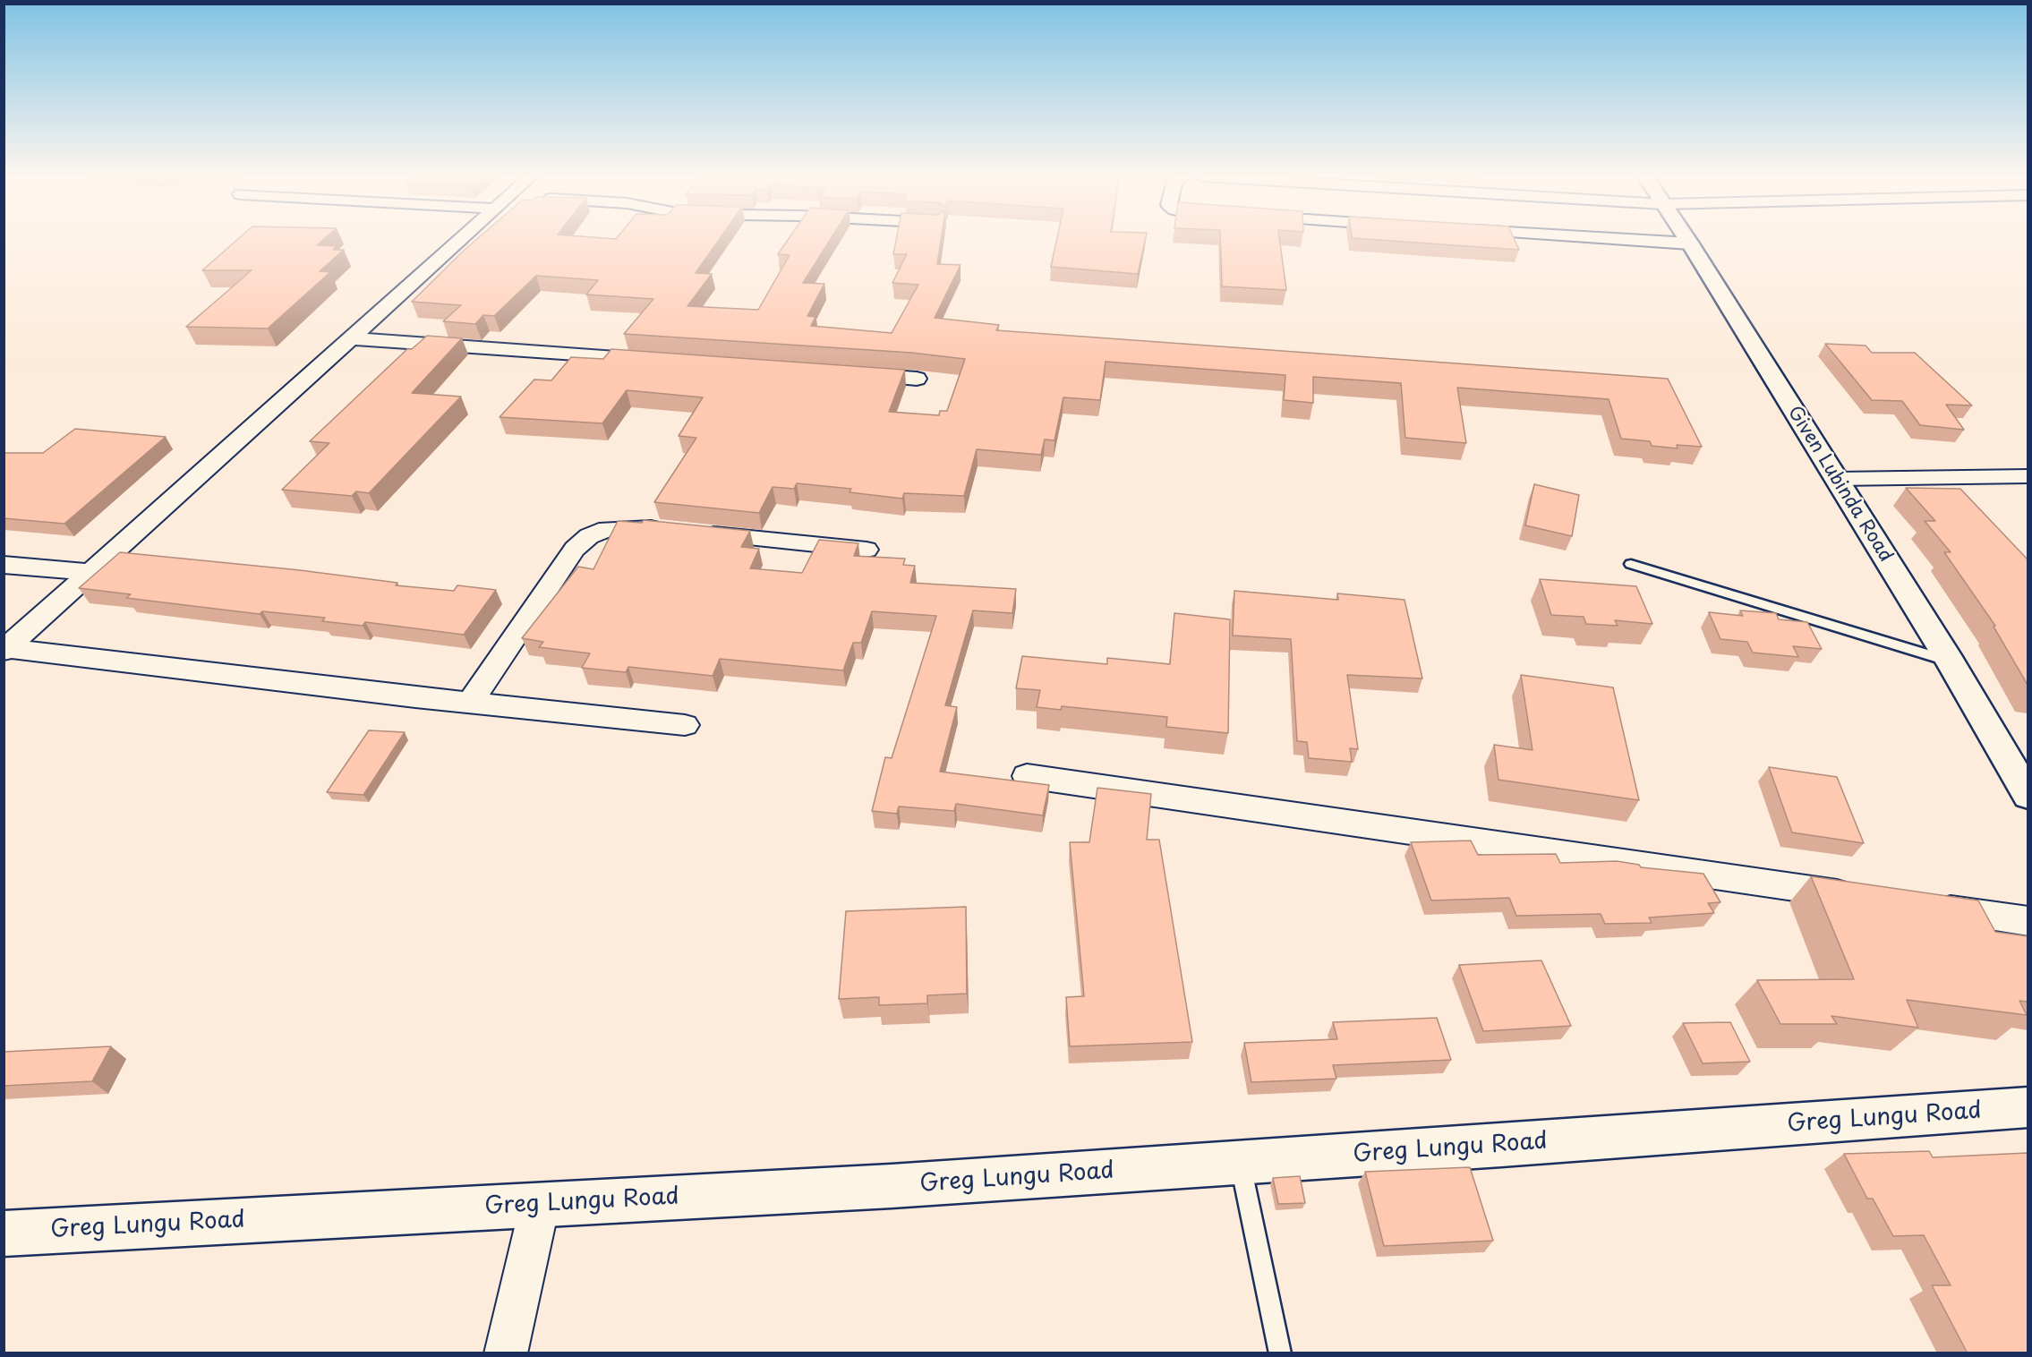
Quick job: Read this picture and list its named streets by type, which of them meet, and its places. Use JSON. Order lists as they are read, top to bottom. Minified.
{"streets":{"street":["Given Lubinda Road","Greg Lungu Road"]}}
